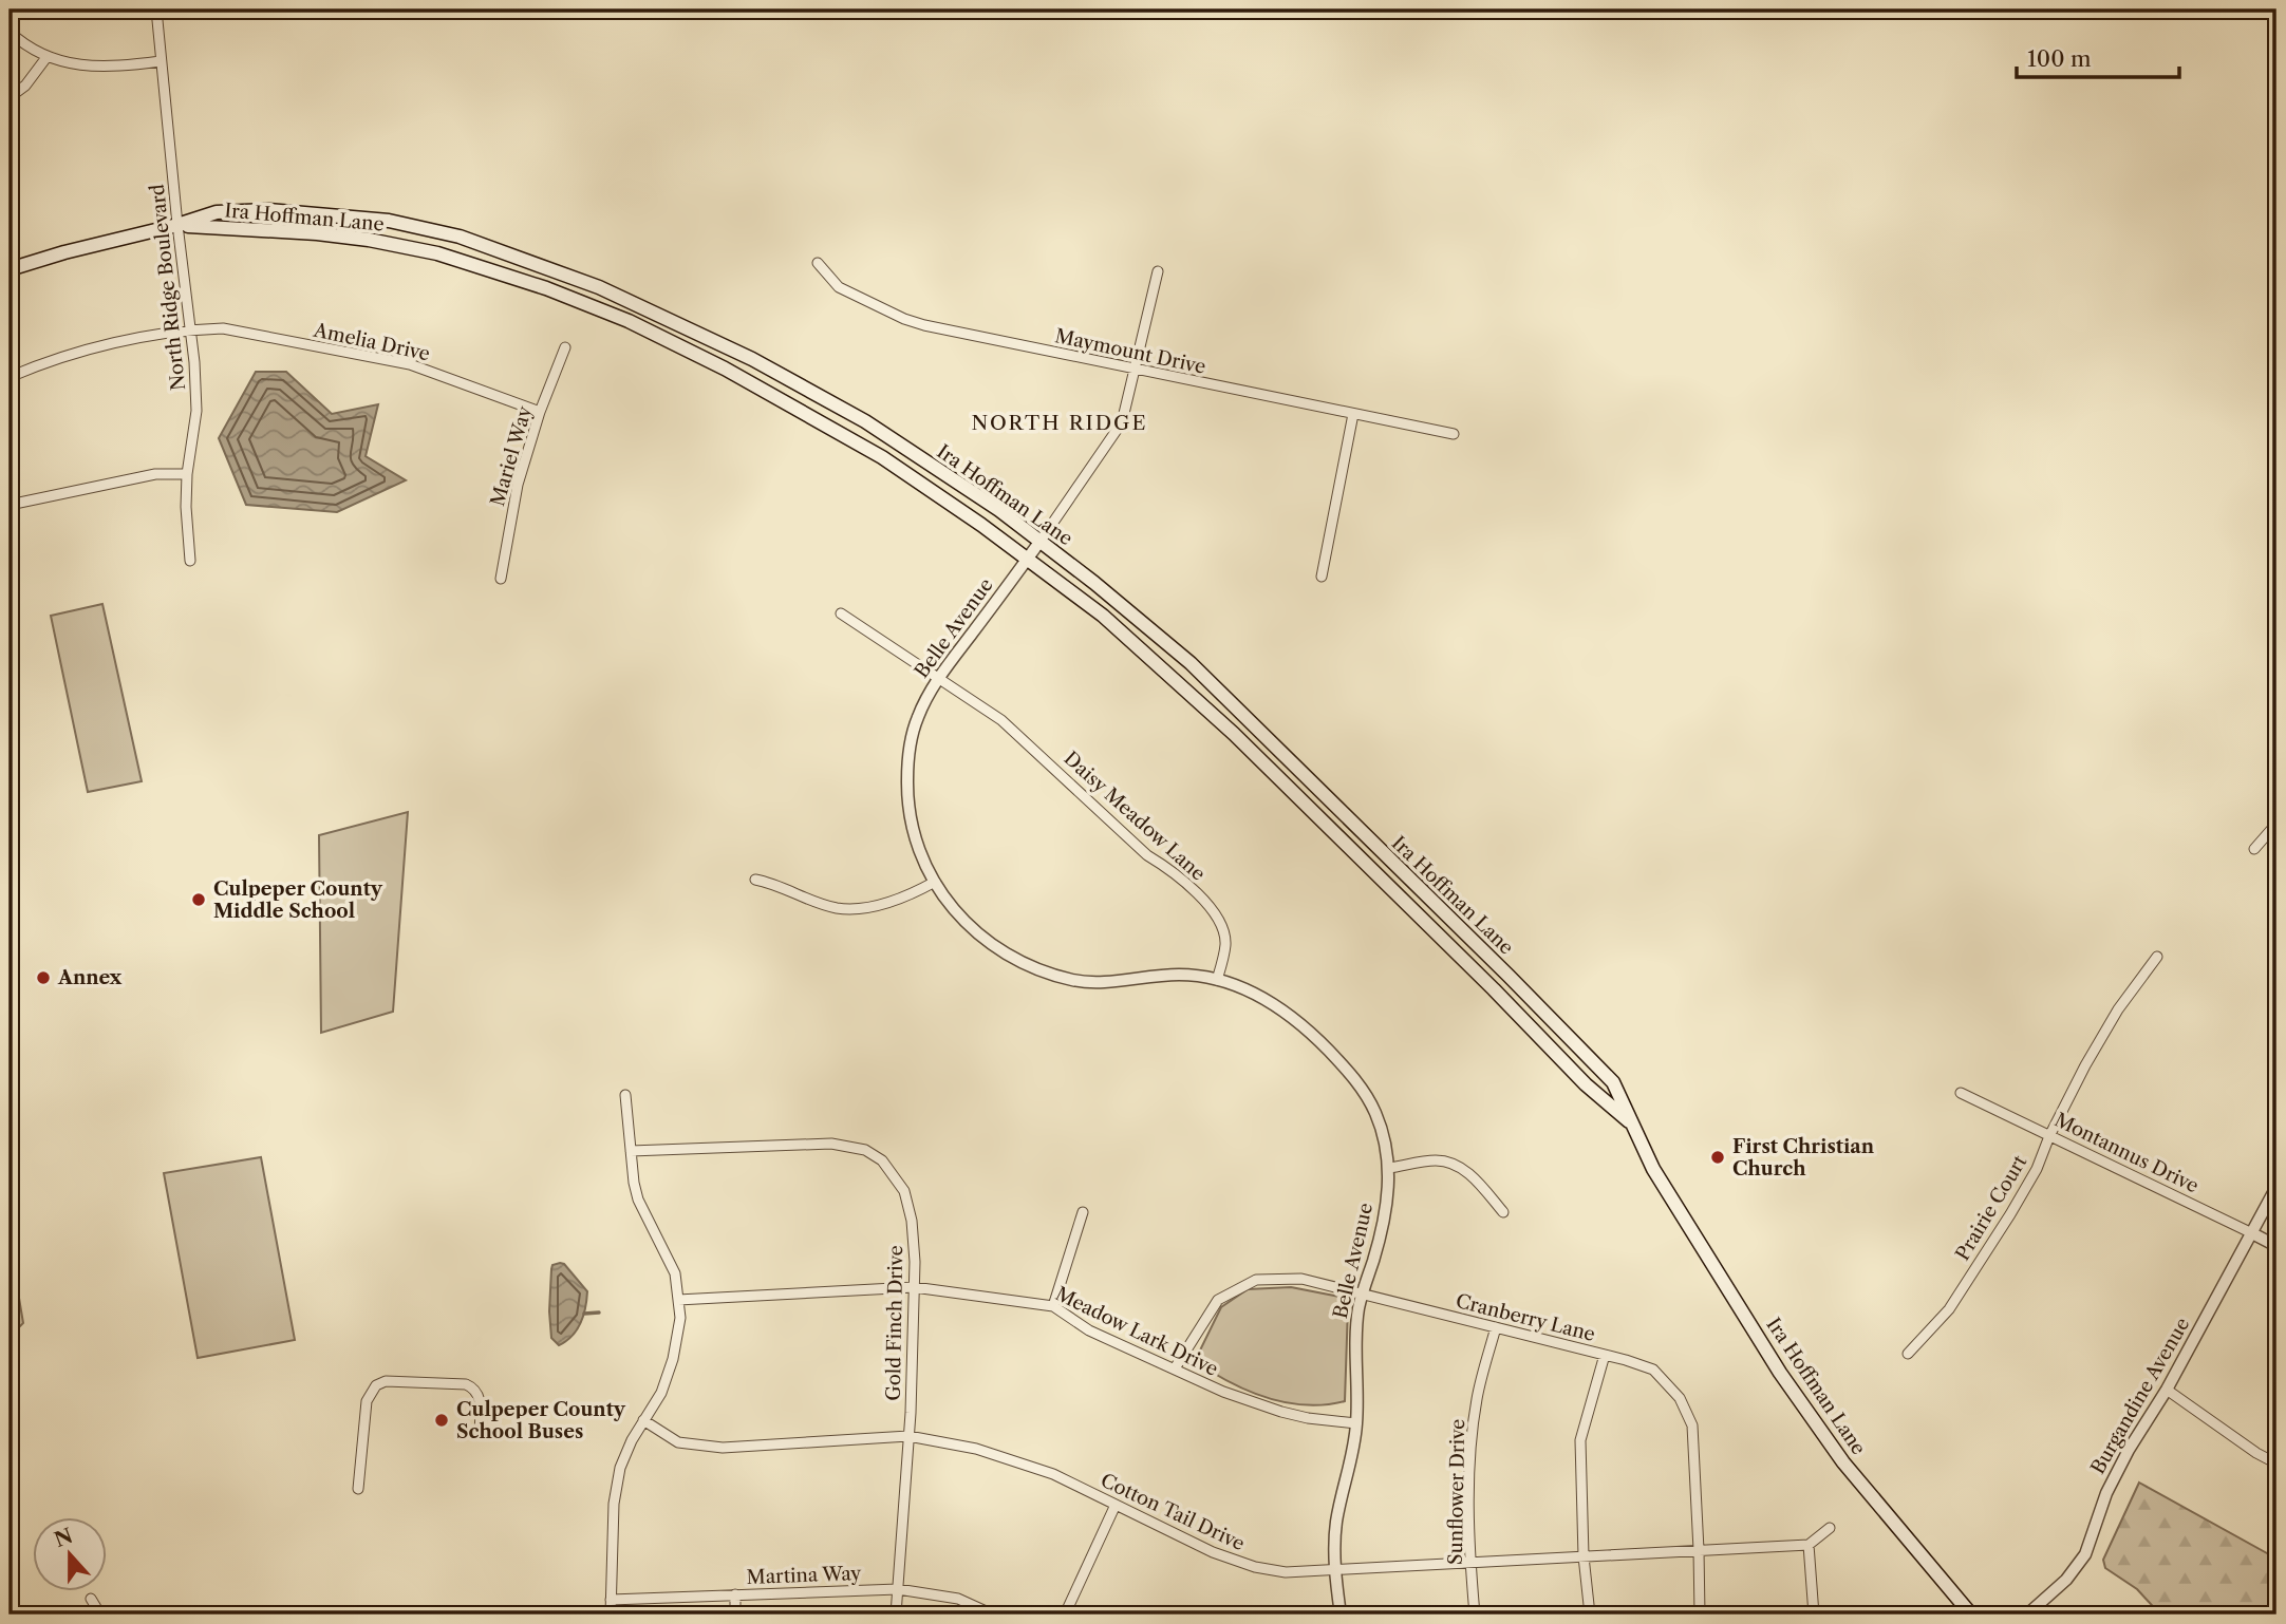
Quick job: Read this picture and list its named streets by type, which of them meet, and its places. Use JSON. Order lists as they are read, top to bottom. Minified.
{"streets":{"main road":["Ira Hoffman Lane"],"street":["North Ridge Boulevard","Amelia Drive","Maymount Drive","Mariel Way","Belle Avenue","Daisy Meadow Lane","Montannus Drive","Prairie Court","Cranberry Lane","Gold Finch Drive","Meadow Lark Drive","Burgandine Avenue","Sunflower Drive","Cotton Tail Drive","Martina Way"]},"crossings":[["Ira Hoffman Lane","North Ridge Boulevard"],["Ira Hoffman Lane","Belle Avenue"],["North Ridge Boulevard","Amelia Drive"],["Amelia Drive","Mariel Way"],["Maymount Drive","Belle Avenue"],["Belle Avenue","Daisy Meadow Lane"],["Belle Avenue","Cranberry Lane"],["Belle Avenue","Meadow Lark Drive"],["Belle Avenue","Cotton Tail Drive"],["Montannus Drive","Prairie Court"],["Montannus Drive","Burgandine Avenue"],["Cranberry Lane","Meadow Lark Drive"],["Cranberry Lane","Sunflower Drive"],["Cranberry Lane","Cotton Tail Drive"],["Gold Finch Drive","Meadow Lark Drive"],["Gold Finch Drive","Cotton Tail Drive"],["Gold Finch Drive","Martina Way"],["Sunflower Drive","Cotton Tail Drive"]],"districts":["NORTH RIDGE"],"places":["Culpeper County Middle School","Annex","First Christian Church","Culpeper County School Buses"],"scale_bar":"100 m","north":"top"}
